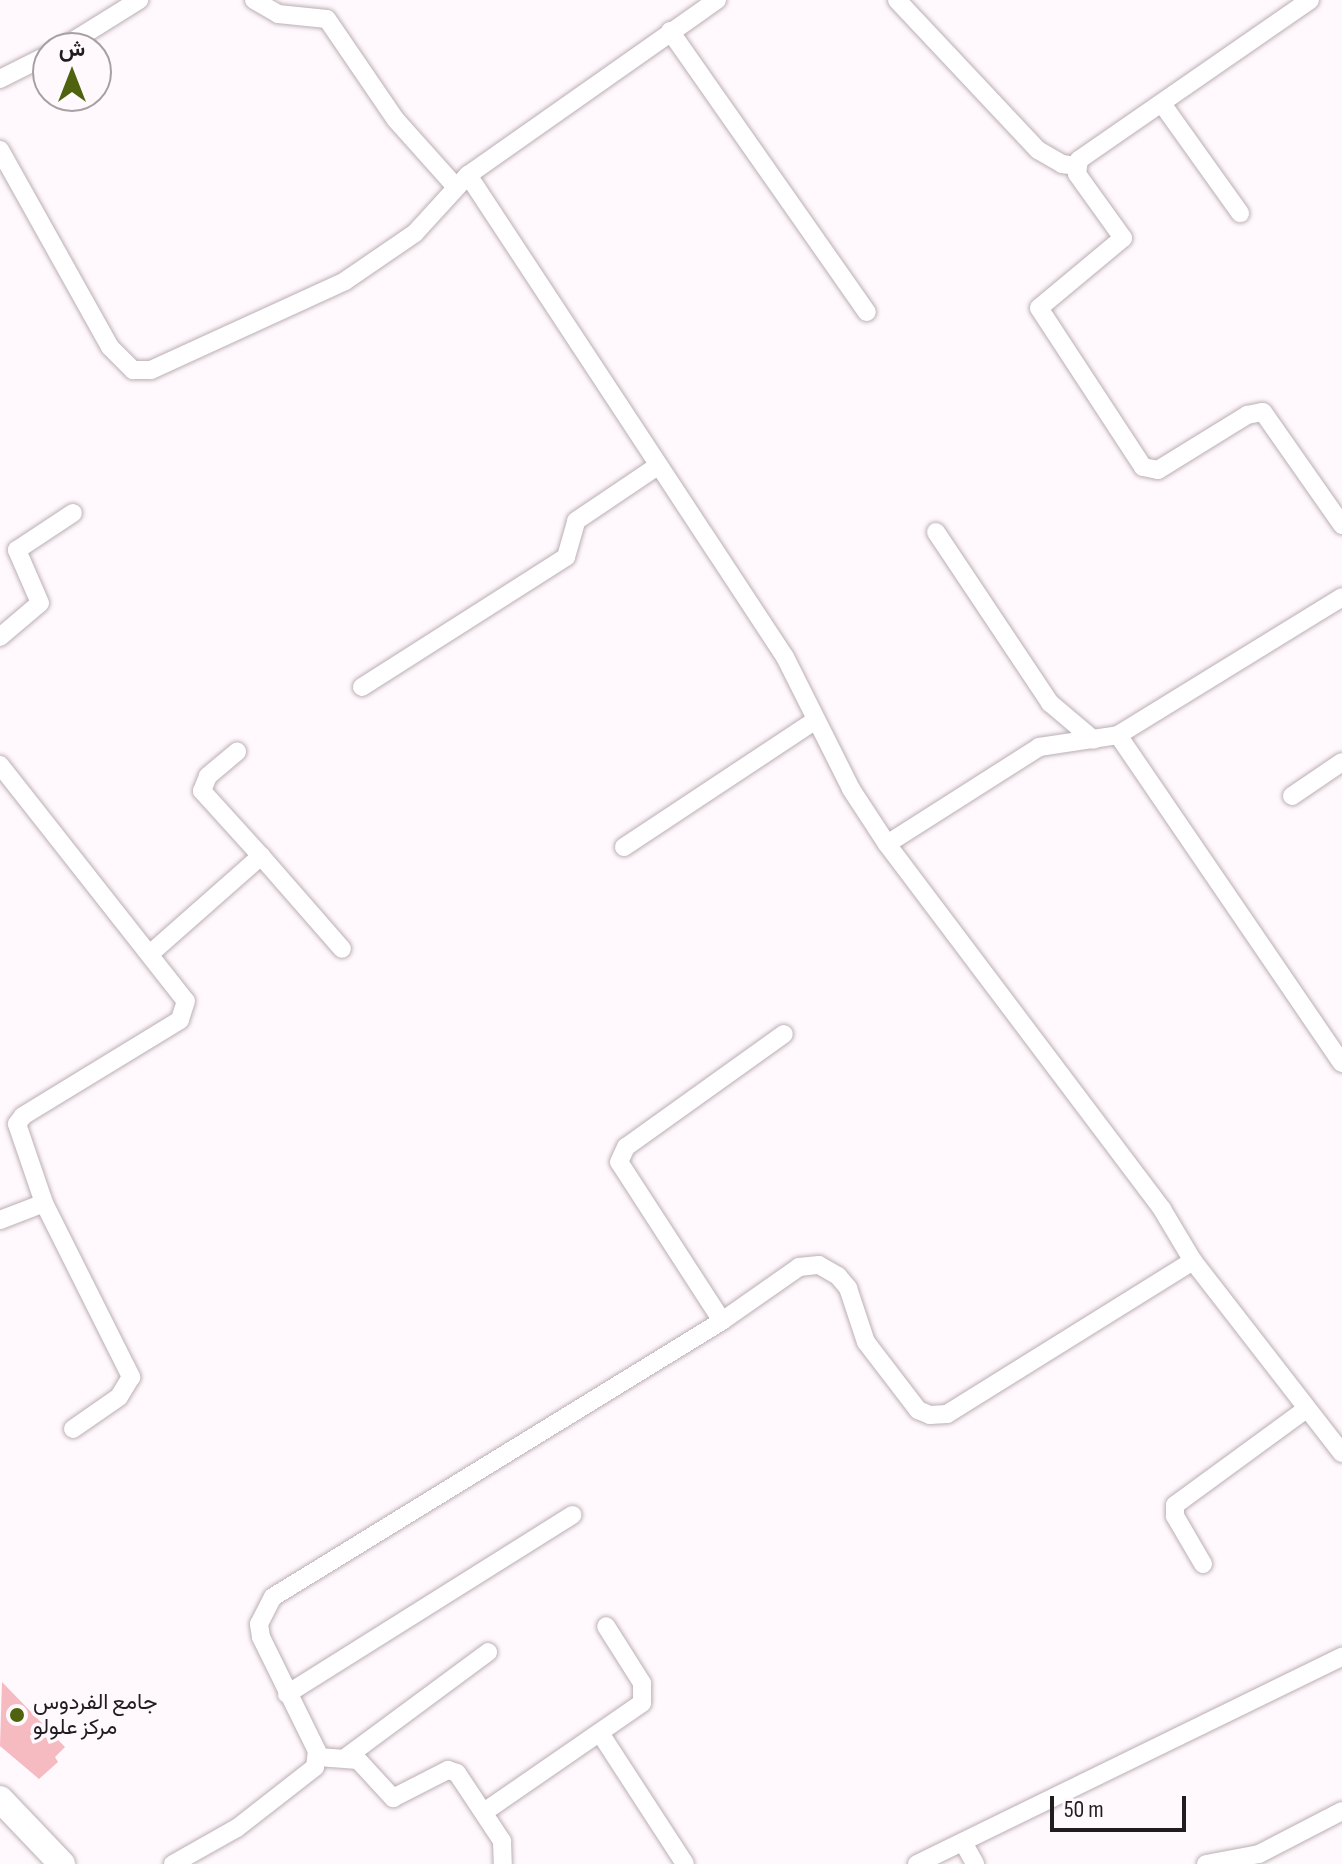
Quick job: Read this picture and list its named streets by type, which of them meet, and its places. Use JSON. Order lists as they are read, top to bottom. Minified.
{"places":["جامع الفردوس مركز علولو"],"scale_bar":"50 m","north":"top"}
